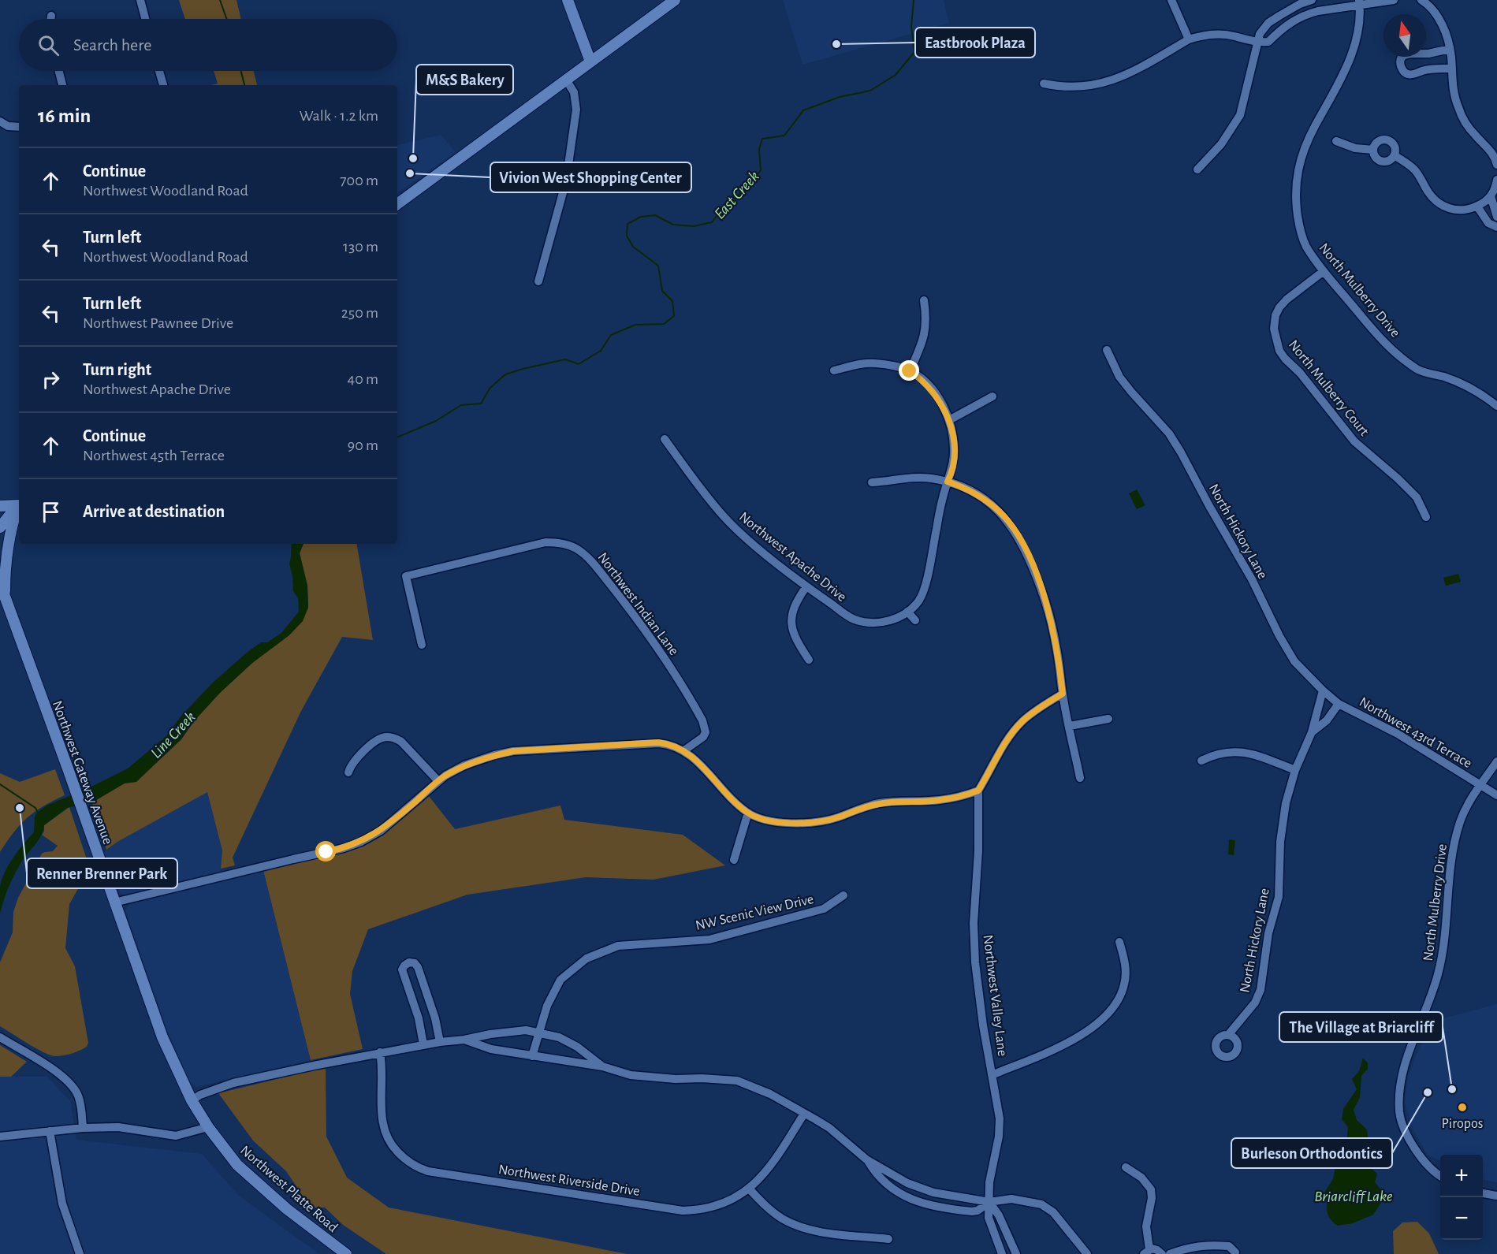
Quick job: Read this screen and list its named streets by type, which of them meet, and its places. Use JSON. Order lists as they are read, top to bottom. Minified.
{"streets":{"main road":["Northwest Gateway Avenue","Northwest Platte Road"],"street":["North Mulberry Drive","North Mulberry Court","North Hickory Lane","Northwest Apache Drive","Northwest Indian Lane","Northwest 43rd Terrace","NW Scenic View Drive","Northwest Valley Lane","Northwest Riverside Drive"]},"crossings":[["North Mulberry Drive","North Mulberry Court"],["North Mulberry Drive","Northwest 43rd Terrace"],["North Hickory Lane","Northwest 43rd Terrace"],["Northwest Gateway Avenue","Northwest Platte Road"]],"water":["East Creek","Line Creek","Briarcliff Lake"],"places":["Eastbrook Plaza","M&S Bakery","Vivion West Shopping Center","Renner Brenner Park","The Village at Briarcliff","Burleson Orthodontics","Piropos"],"north":"top","page":{"search":"Search here","heading":["16 min","Walk · 1.2 km"],"list":[["Continue","Northwest Woodland Road","700 m"],["Turn left","Northwest Woodland Road","130 m"],["Turn left","Northwest Pawnee Drive","250 m"],["Turn right","Northwest Apache Drive","40 m"],["Continue","Northwest 45th Terrace","90 m"],"Arrive at destination"],"map_buttons":["+","−"]}}
